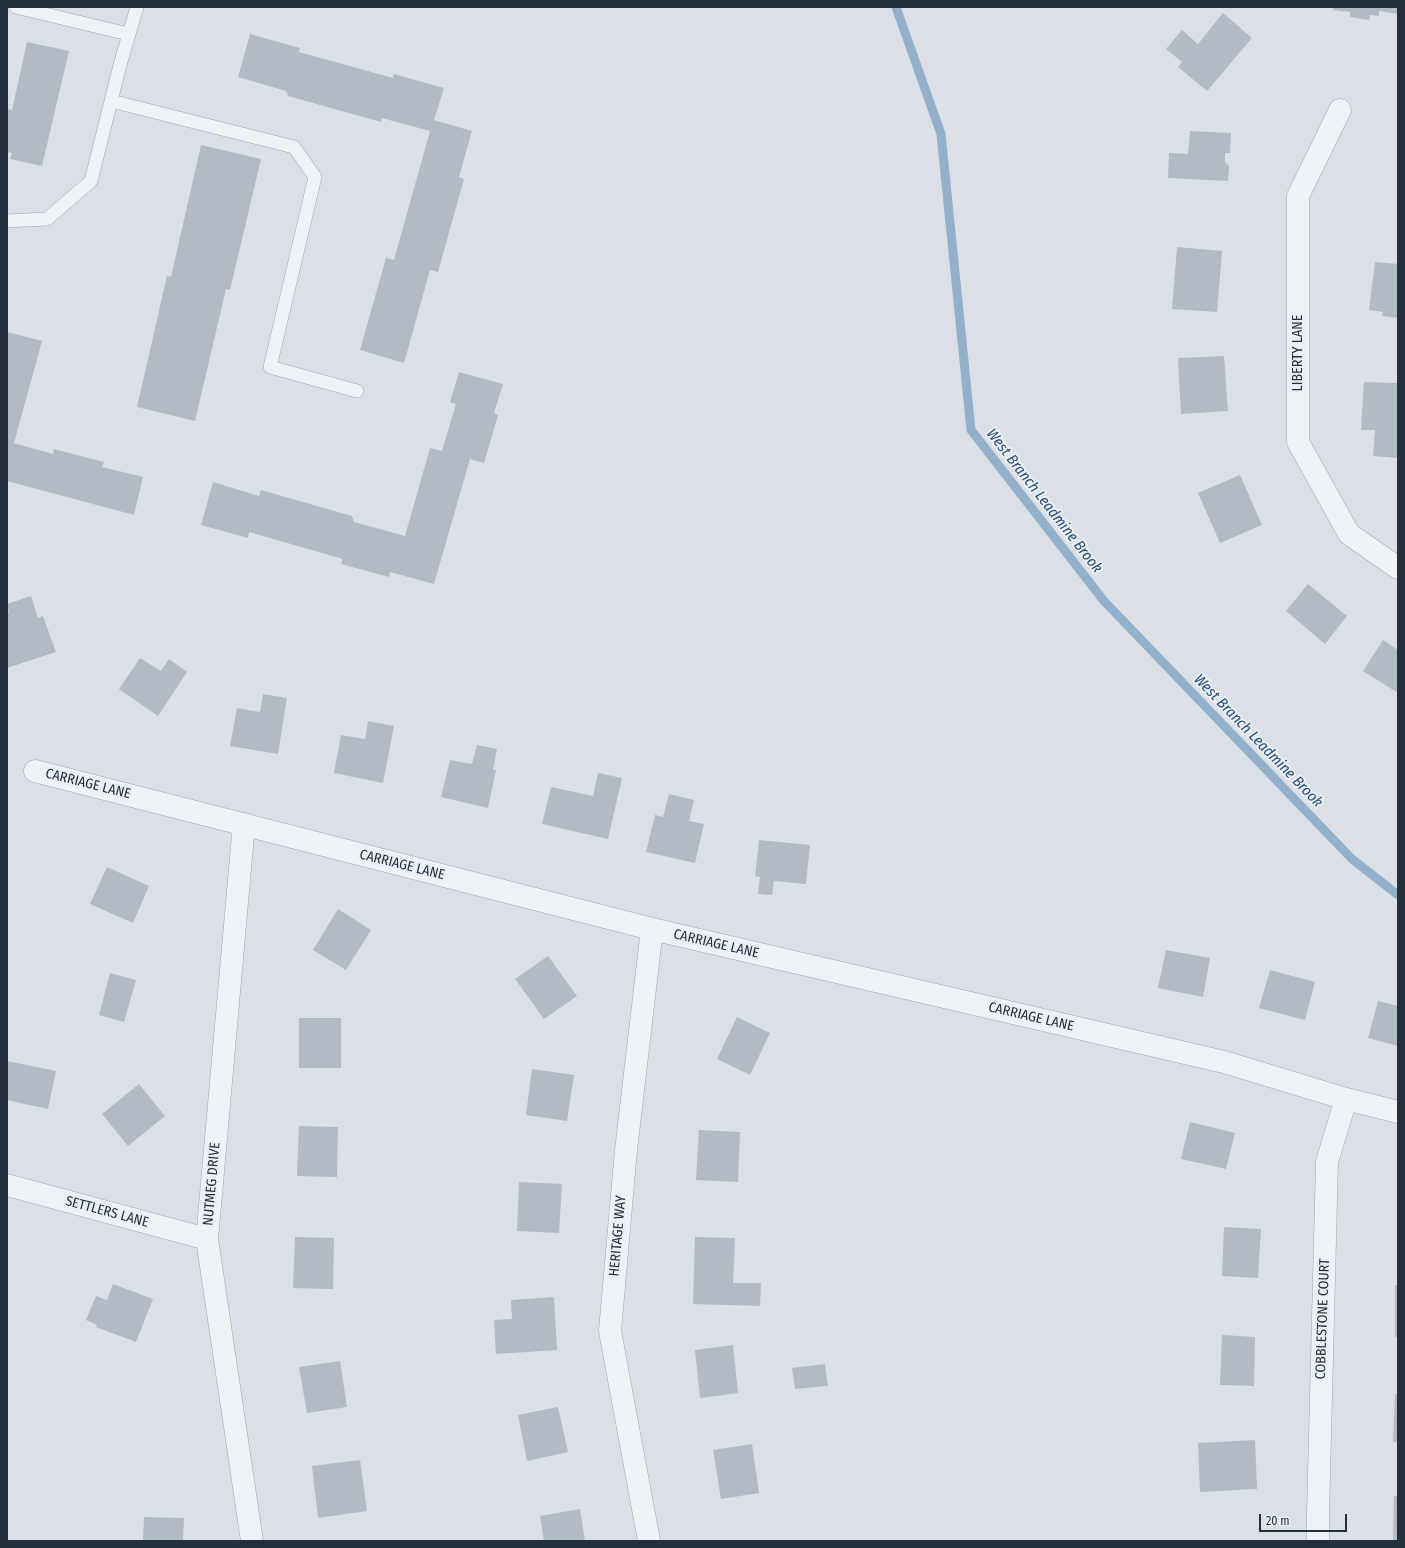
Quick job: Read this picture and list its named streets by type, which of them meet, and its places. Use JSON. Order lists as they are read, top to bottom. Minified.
{"streets":{"street":["LIBERTY LANE","CARRIAGE LANE","NUTMEG DRIVE","SETTLERS LANE","HERITAGE WAY","COBBLESTONE COURT"]},"crossings":[["CARRIAGE LANE","NUTMEG DRIVE"],["CARRIAGE LANE","HERITAGE WAY"],["CARRIAGE LANE","COBBLESTONE COURT"],["NUTMEG DRIVE","SETTLERS LANE"]],"water":["West Branch Leadmine Brook"],"scale_bar":"20 m"}
